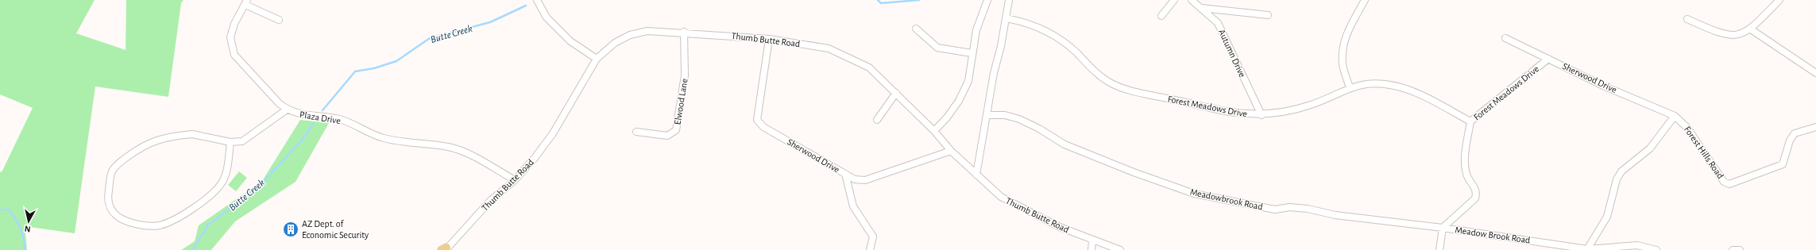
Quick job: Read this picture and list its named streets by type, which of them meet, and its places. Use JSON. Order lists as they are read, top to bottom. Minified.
{"streets":{"street":["Thumb Butte Road","Autumn Drive","Sherwood Drive","Forest Meadows Drive","Elwood Lane","Plaza Drive","Forest Hills Road","Meadowbrook Road","Meadow Brook Road"]},"crossings":[["Thumb Butte Road","Sherwood Drive"],["Thumb Butte Road","Elwood Lane"],["Thumb Butte Road","Plaza Drive"],["Autumn Drive","Forest Meadows Drive"],["Sherwood Drive","Forest Meadows Drive"],["Sherwood Drive","Forest Hills Road"],["Meadowbrook Road","Meadow Brook Road"]],"water":["Butte Creek"],"places":{"building":["AZ Dept. of Economic Security"]},"north":"bottom"}
